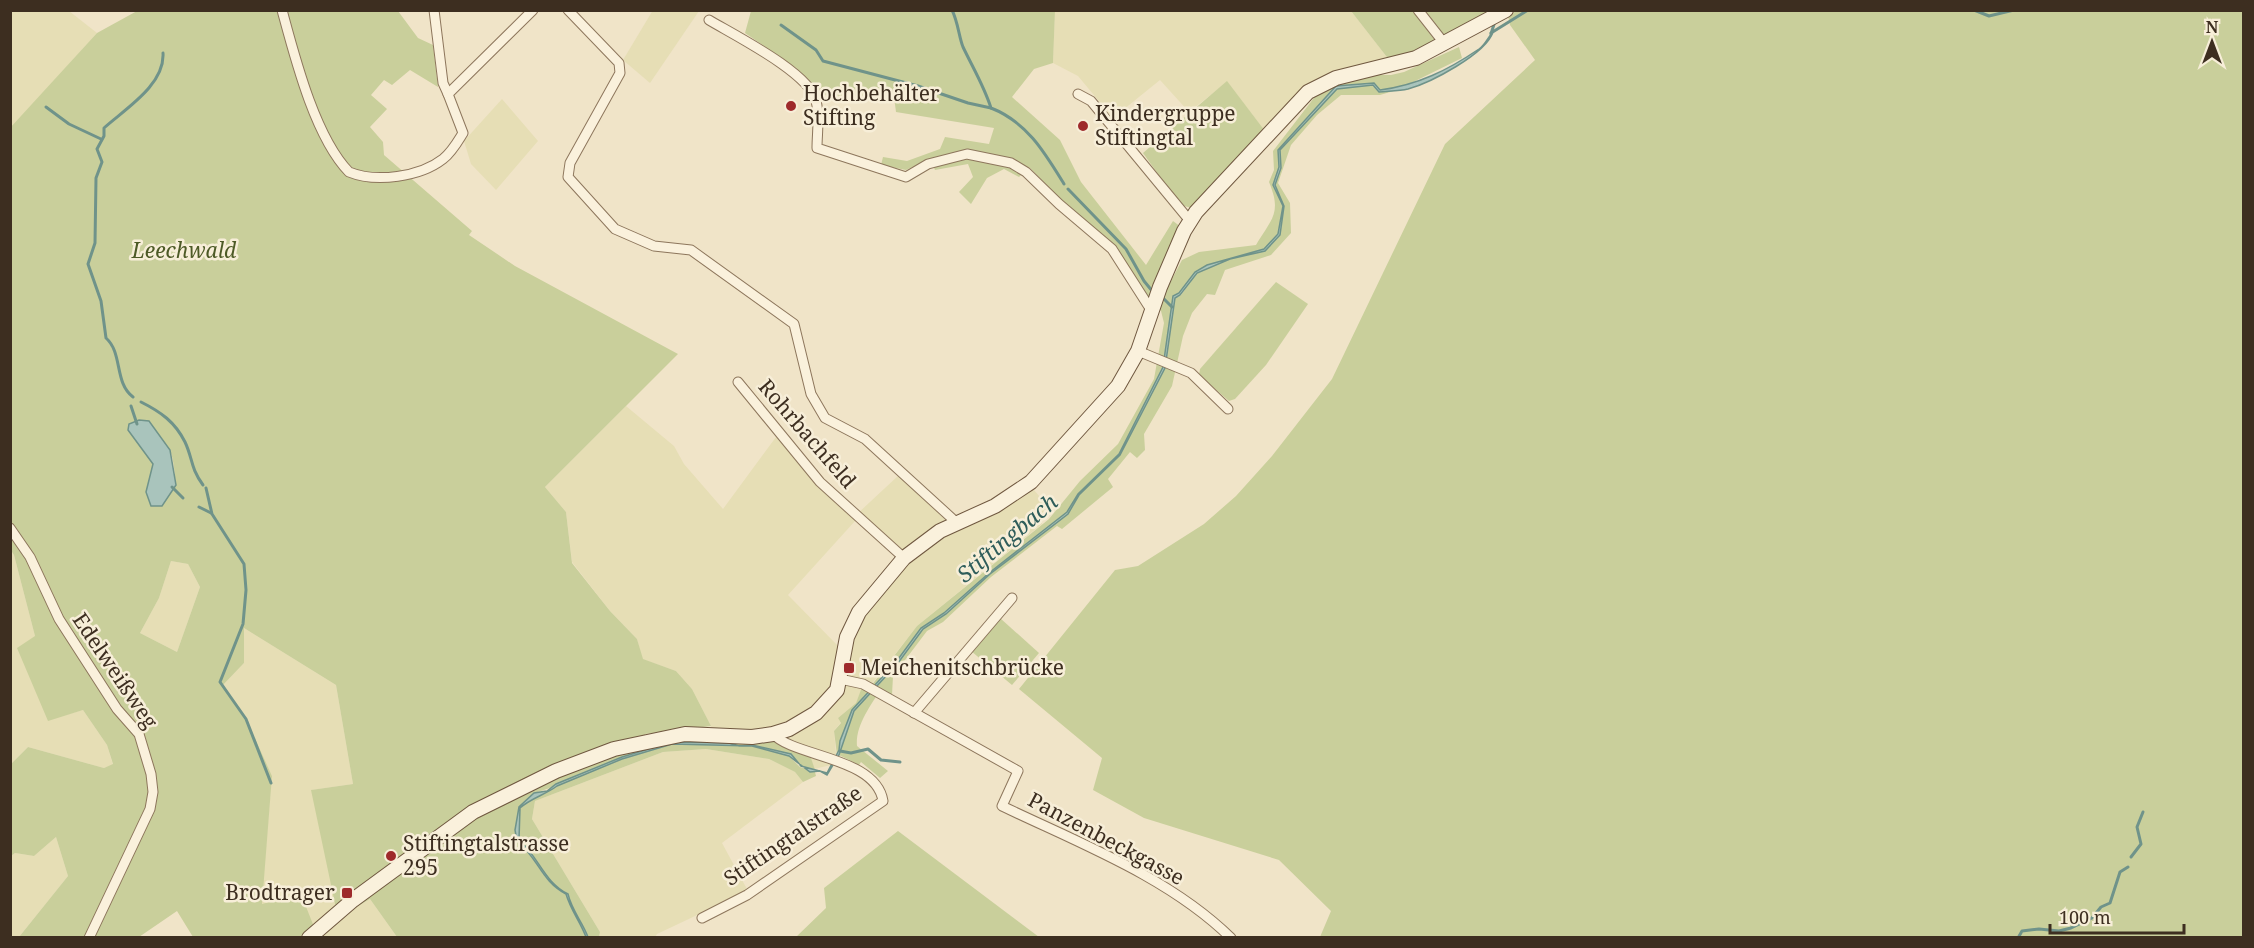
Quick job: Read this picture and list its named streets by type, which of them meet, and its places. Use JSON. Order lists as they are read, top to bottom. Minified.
{"streets":{"street":["Rohrbachfeld","Edelweißweg","Stiftingtalstraße","Panzenbeckgasse"]},"water":["Stiftingbach"],"parks":["Leechwald"],"places":{"other":["Hochbehälter Stifting","Kindergruppe Stiftingtal","Stiftingtalstrasse 295"],"transit":["Meichenitschbrücke","Brodtrager"]},"scale_bar":"100 m","north":"top"}
